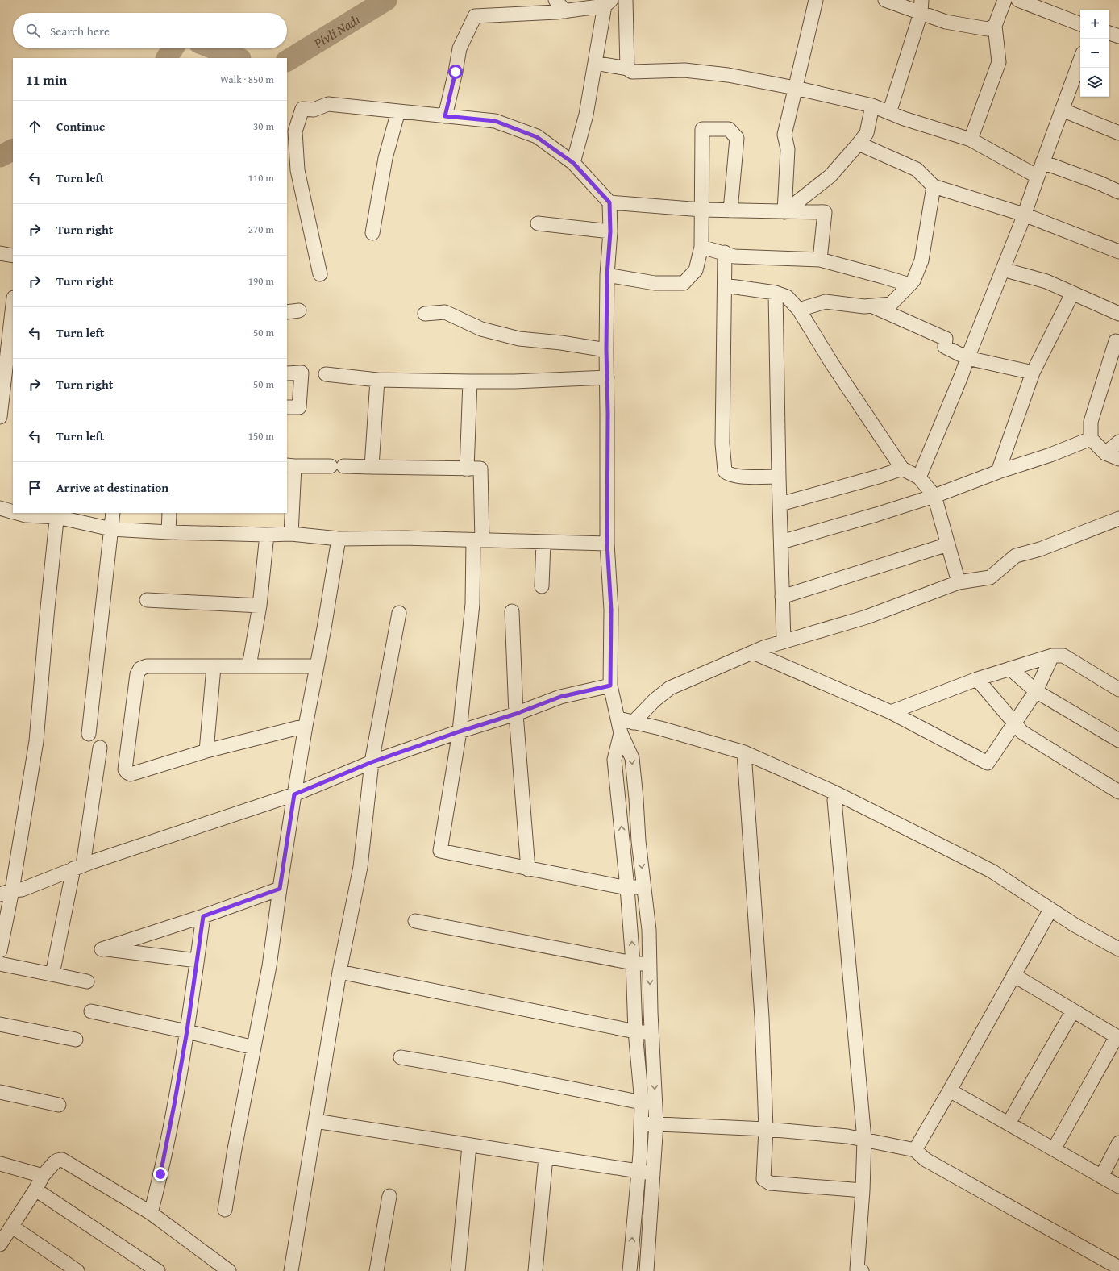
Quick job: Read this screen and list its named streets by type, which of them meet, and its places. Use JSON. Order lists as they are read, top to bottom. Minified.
{"water":["Pivli Nadi"],"page":{"map_buttons":["+","−"],"search":"Search here","heading":["11 min","Walk · 850 m"],"list":[["Continue","30 m"],["Turn left","110 m"],["Turn right","270 m"],["Turn right","190 m"],["Turn left","50 m"],["Turn right","50 m"],["Turn left","150 m"],"Arrive at destination"]}}
